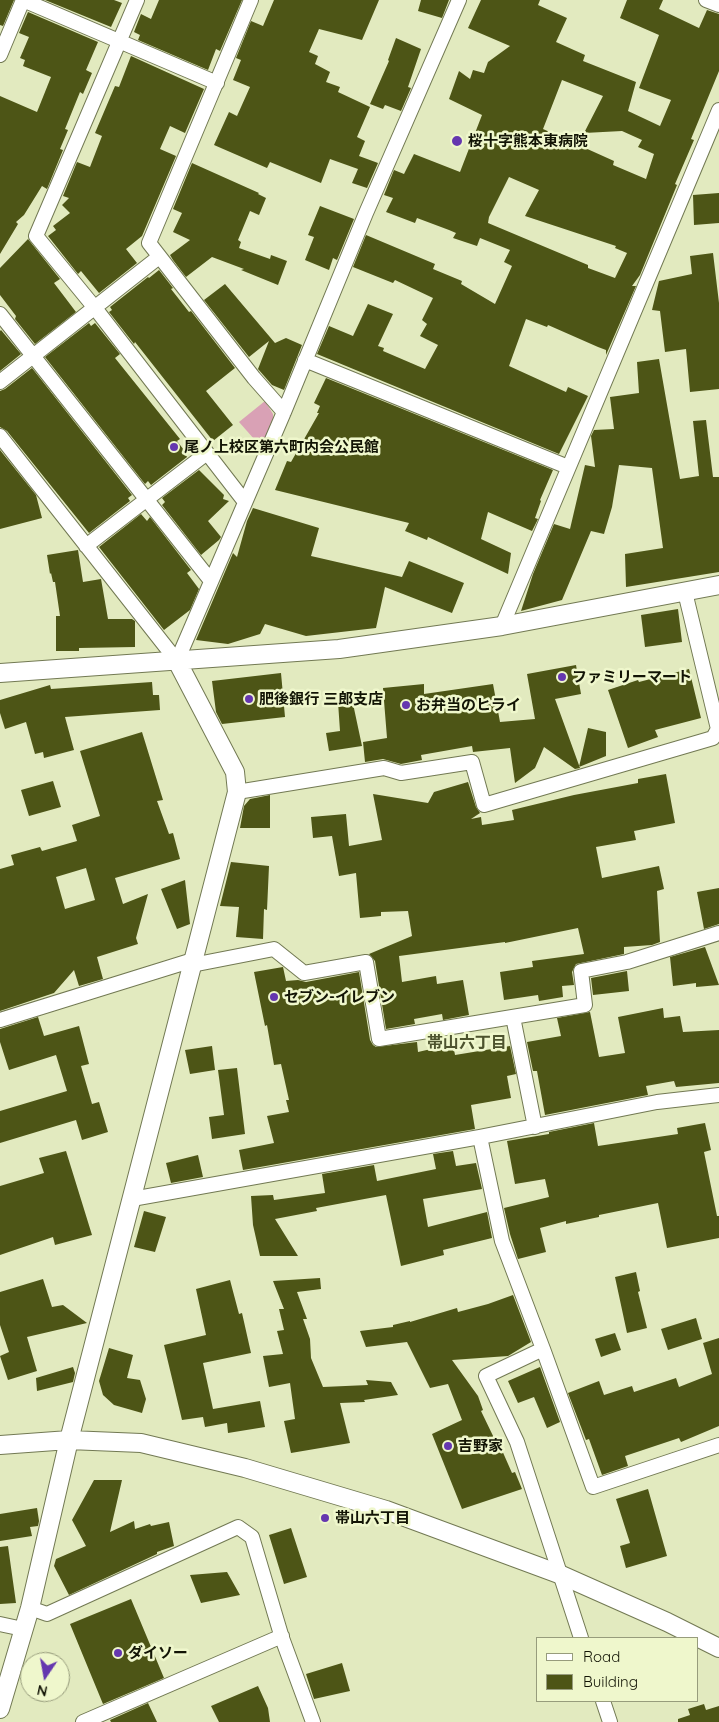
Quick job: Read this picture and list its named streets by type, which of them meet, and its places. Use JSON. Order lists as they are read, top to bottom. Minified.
{"districts":["帯山六丁目"],"places":["桜十字熊本東病院","尾ノ上校区第六町内会公民館","ファミリーマート","肥後銀行 三郎支店","お弁当のヒライ","セブン-イレブン","吉野家","帯山六丁目","ダイソー"],"legend":["Road","Building"],"north":"bottom"}
